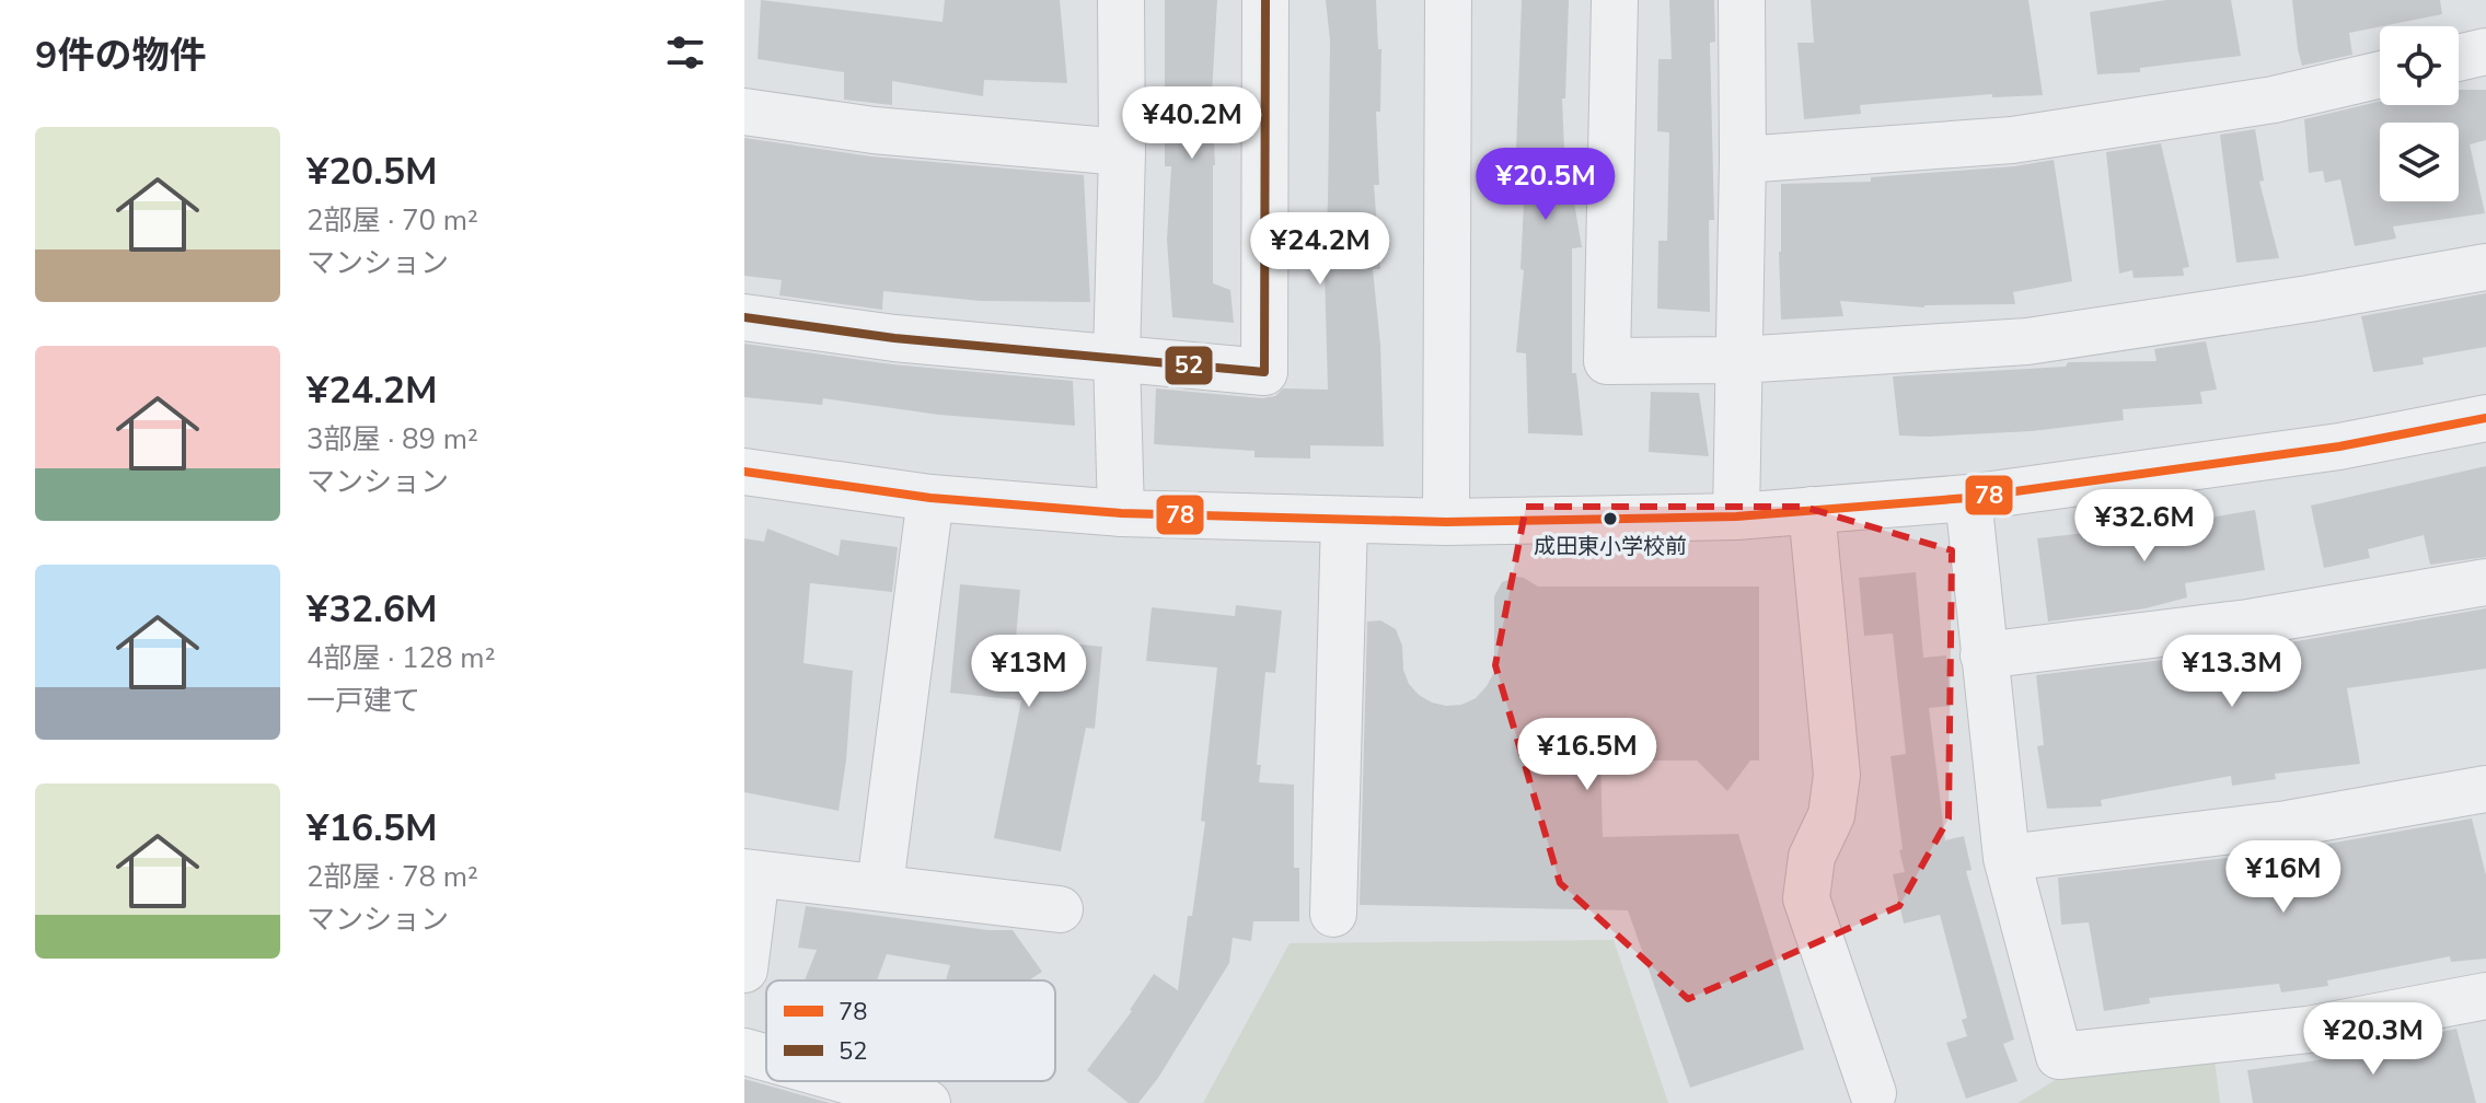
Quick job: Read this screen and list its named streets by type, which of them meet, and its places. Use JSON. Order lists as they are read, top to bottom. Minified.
{"places":["成田東小学校前"],"lines":["transit line 52","transit line 78"],"legend":["78","52"],"page":{"heading":"9件の物件","price":["¥40.2M","¥20.5M","¥24.2M","¥32.6M","¥13M","¥13.3M","¥16.5M","¥16M","¥20.3M"],"list":[{"name":"¥20.5M","note":"2部屋 · 70 m² · マンション"},{"name":"¥24.2M","note":"3部屋 · 89 m² · マンション"},{"name":"¥32.6M","note":"4部屋 · 128 m² · 一戸建て"},{"name":"¥16.5M","note":"2部屋 · 78 m² · マンション"}]}}
